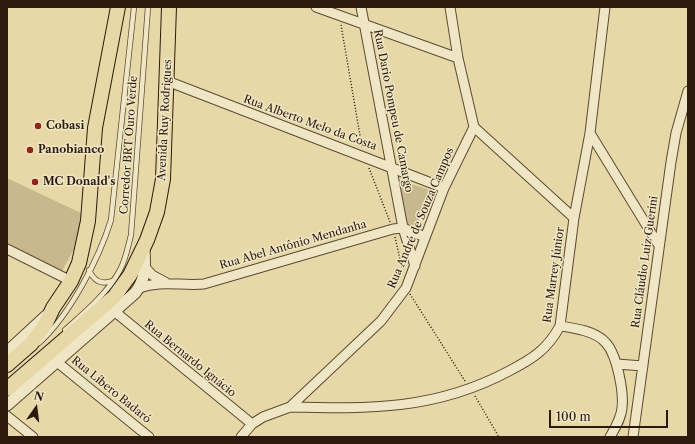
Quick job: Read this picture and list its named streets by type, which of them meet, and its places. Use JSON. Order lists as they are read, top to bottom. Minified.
{"streets":{"main road":["Avenida Ruy Rodrigues"],"street":["Rua Dario Pompeu de Camargo","Rua Alberto Melo da Costa","Rua André de Souza Campos","Rua Abel Antônio Mendanha","Rua Cláudio Luíz Guerini","Rua Marrey Júnior","Rua Bernardo Ignácio","Rua Líbero Badaró"],"lane":["Corredor BRT Ouro Verde"]},"crossings":[["Rua Dario Pompeu de Camargo","Rua Alberto Melo da Costa"],["Rua Dario Pompeu de Camargo","Rua André de Souza Campos"],["Rua Dario Pompeu de Camargo","Rua Abel Antônio Mendanha"],["Avenida Ruy Rodrigues","Rua Alberto Melo da Costa"],["Rua Alberto Melo da Costa","Rua André de Souza Campos"],["Rua André de Souza Campos","Rua Abel Antônio Mendanha"],["Rua André de Souza Campos","Rua Marrey Júnior"],["Rua André de Souza Campos","Rua Bernardo Ignácio"]],"places":["Cobasi","Panobianco","MC Donald's"],"scale_bar":"100 m","north":"top"}
